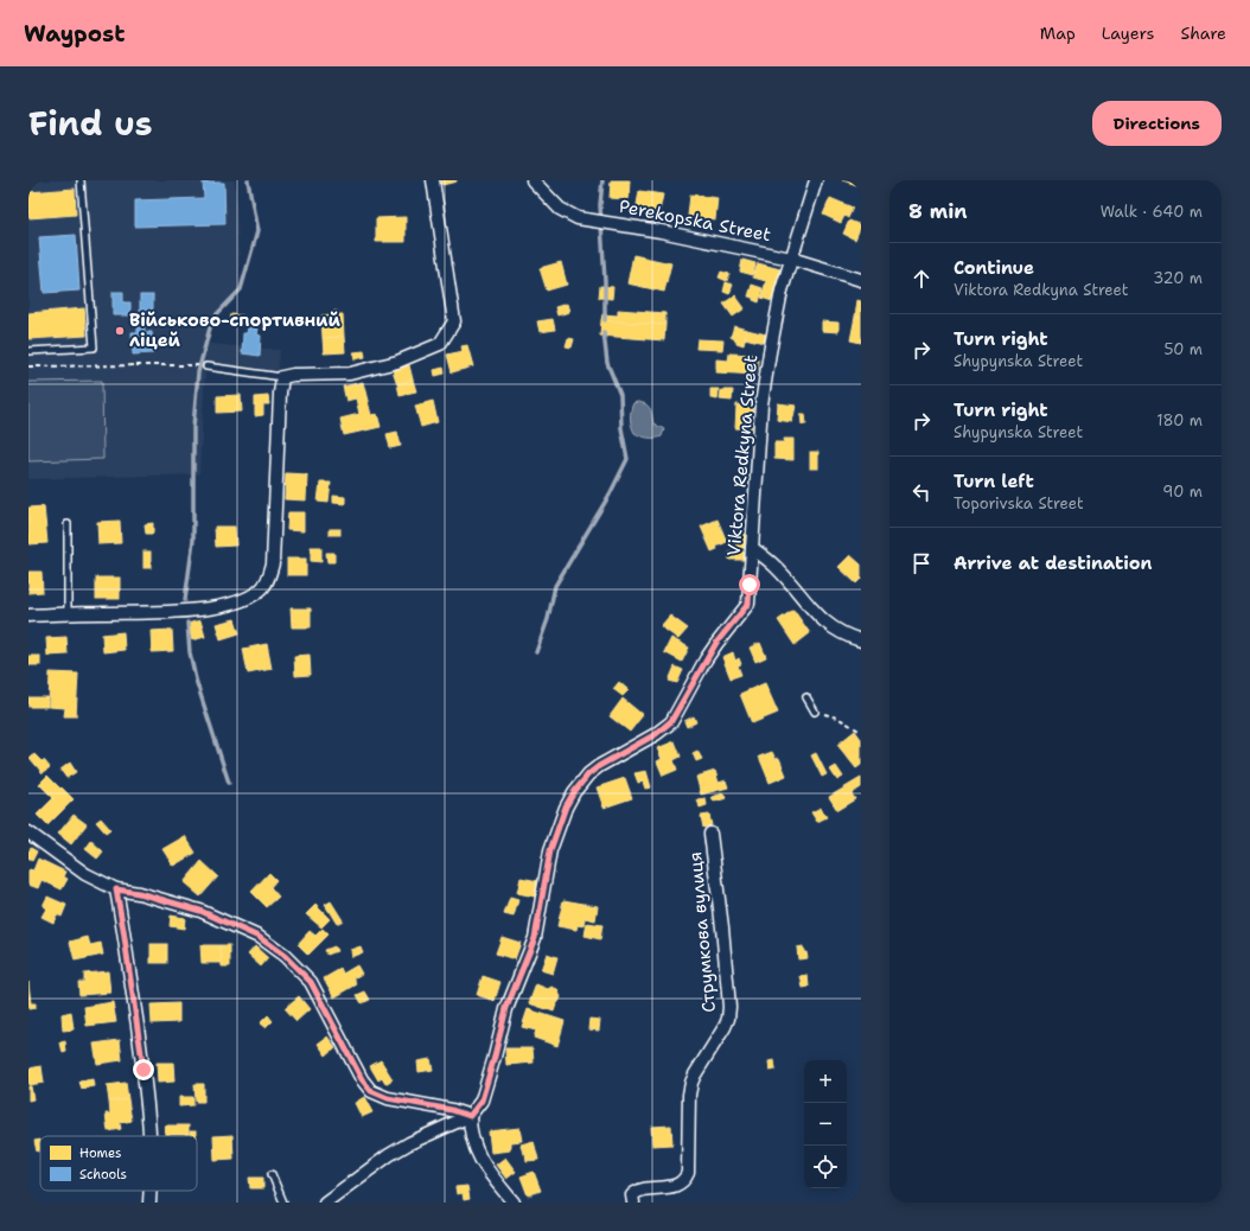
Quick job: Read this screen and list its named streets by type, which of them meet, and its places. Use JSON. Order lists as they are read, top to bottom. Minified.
{"streets":{"street":["Perekopska Street","Viktora Redkyna Street","Струмкова вулиця"]},"crossings":[["Perekopska Street","Viktora Redkyna Street"]],"places":["Військово-спортивний ліцей"],"legend":["Homes","Schools"],"page":{"header":"Waypost","nav":["Map","Layers","Share"],"title":"Find us","buttons":"Directions","heading":["8 min","Walk · 640 m"],"list":[["Continue","Viktora Redkyna Street","320 m"],["Turn right","Shypynska Street","50 m"],["Turn right","Shypynska Street","180 m"],["Turn left","Toporivska Street","90 m"],"Arrive at destination"],"map_buttons":["+","−"]}}
